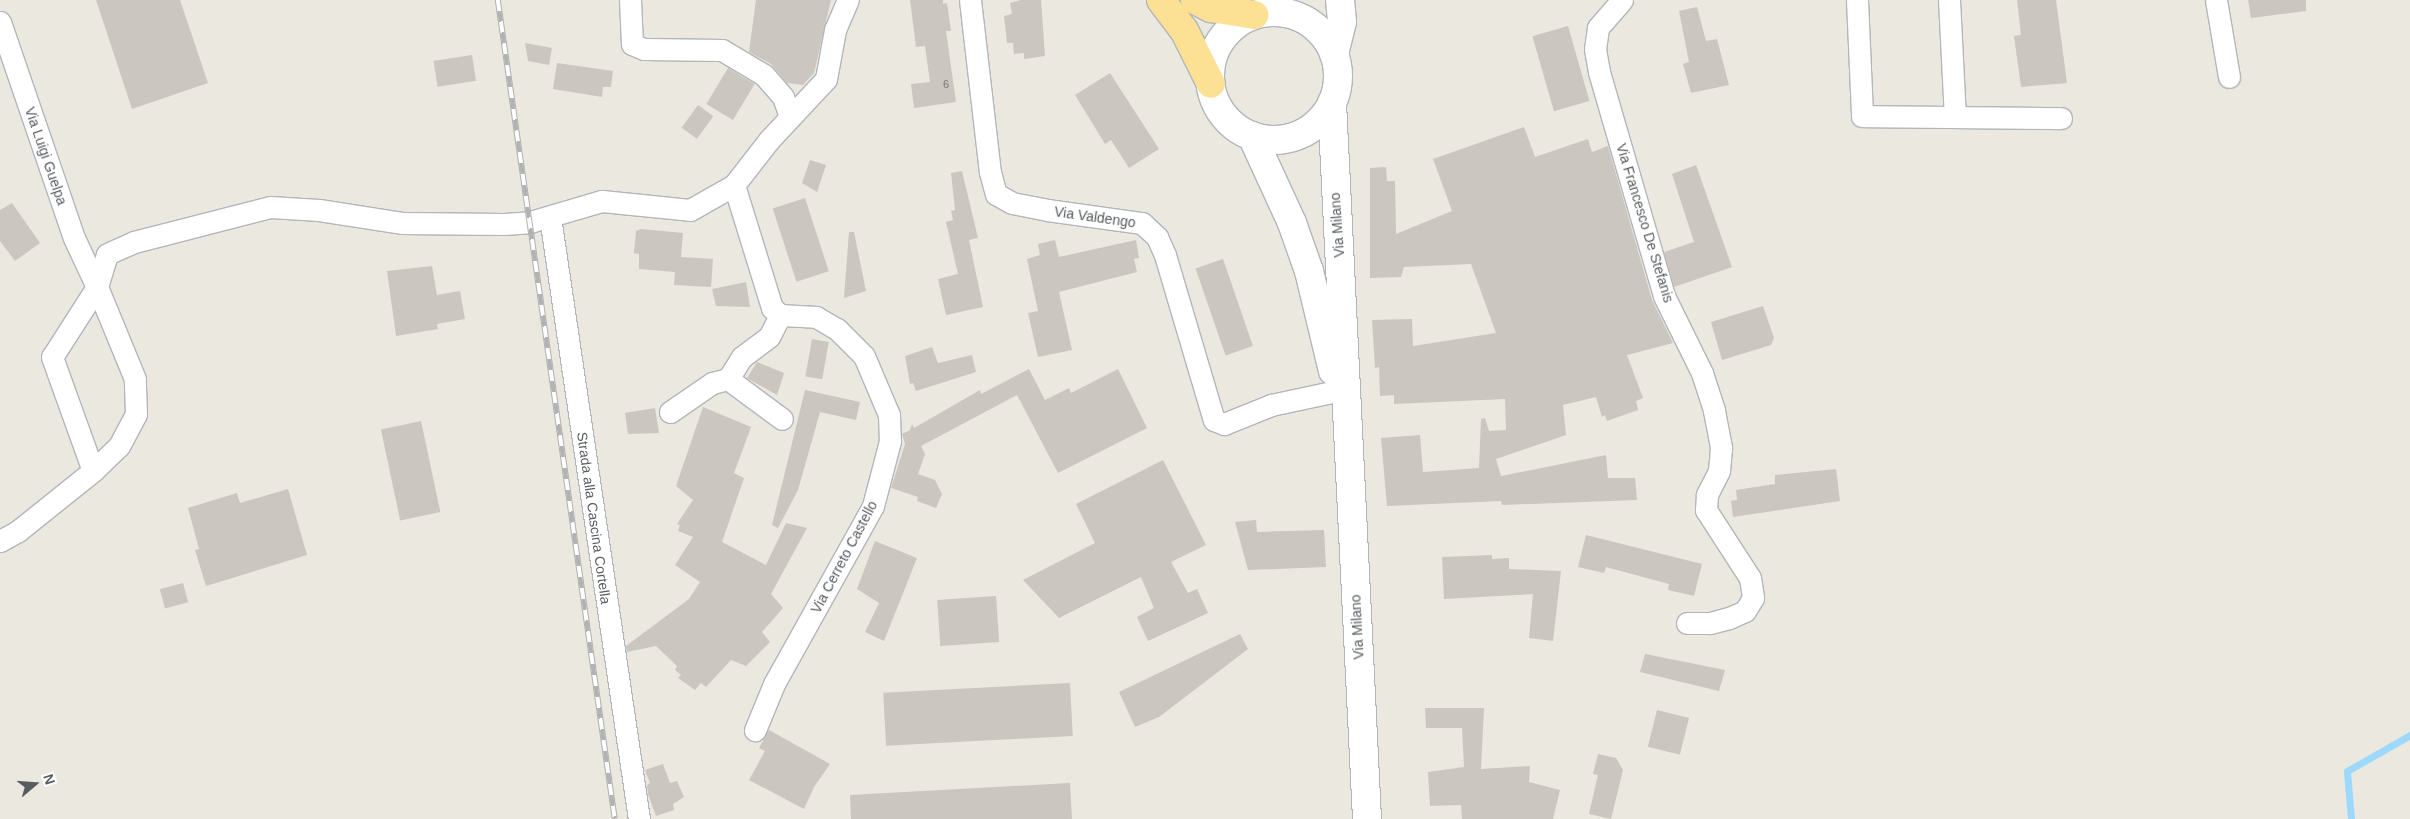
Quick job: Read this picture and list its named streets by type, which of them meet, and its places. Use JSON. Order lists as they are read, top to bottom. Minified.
{"streets":{"main road":["Via Milano"],"street":["Via Luigi Guelpa","Via Valdengo","Via Francesco De Stefanis","Strada alla Cascina Cortella","Via Cerreto Castello"]},"crossings":[["Via Valdengo","Via Milano"]],"house_numbers":["6"],"north":"right"}
